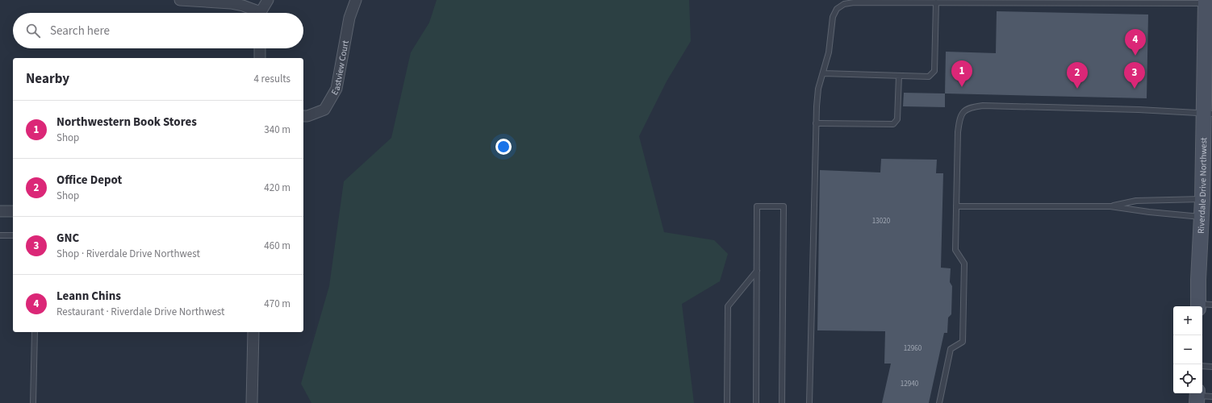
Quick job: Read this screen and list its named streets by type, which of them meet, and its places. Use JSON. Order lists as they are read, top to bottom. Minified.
{"streets":{"street":["Eastview Court","Riverdale Drive Northwest"]},"house_numbers":["13020","12960","12940"],"page":{"search":"Search here","pins":["4","1","2","3"],"heading":["Nearby","4 results"],"list":[{"mark":"1","name":"Northwestern Book Stores","note":"Shop","value":"340 m"},{"mark":"2","name":"Office Depot","note":"Shop","value":"420 m"},{"mark":"3","name":"GNC","note":"Shop · Riverdale Drive Northwest","value":"460 m"},{"mark":"4","name":"Leann Chins","note":"Restaurant · Riverdale Drive Northwest","value":"470 m"}],"map_buttons":["+","−"]}}
